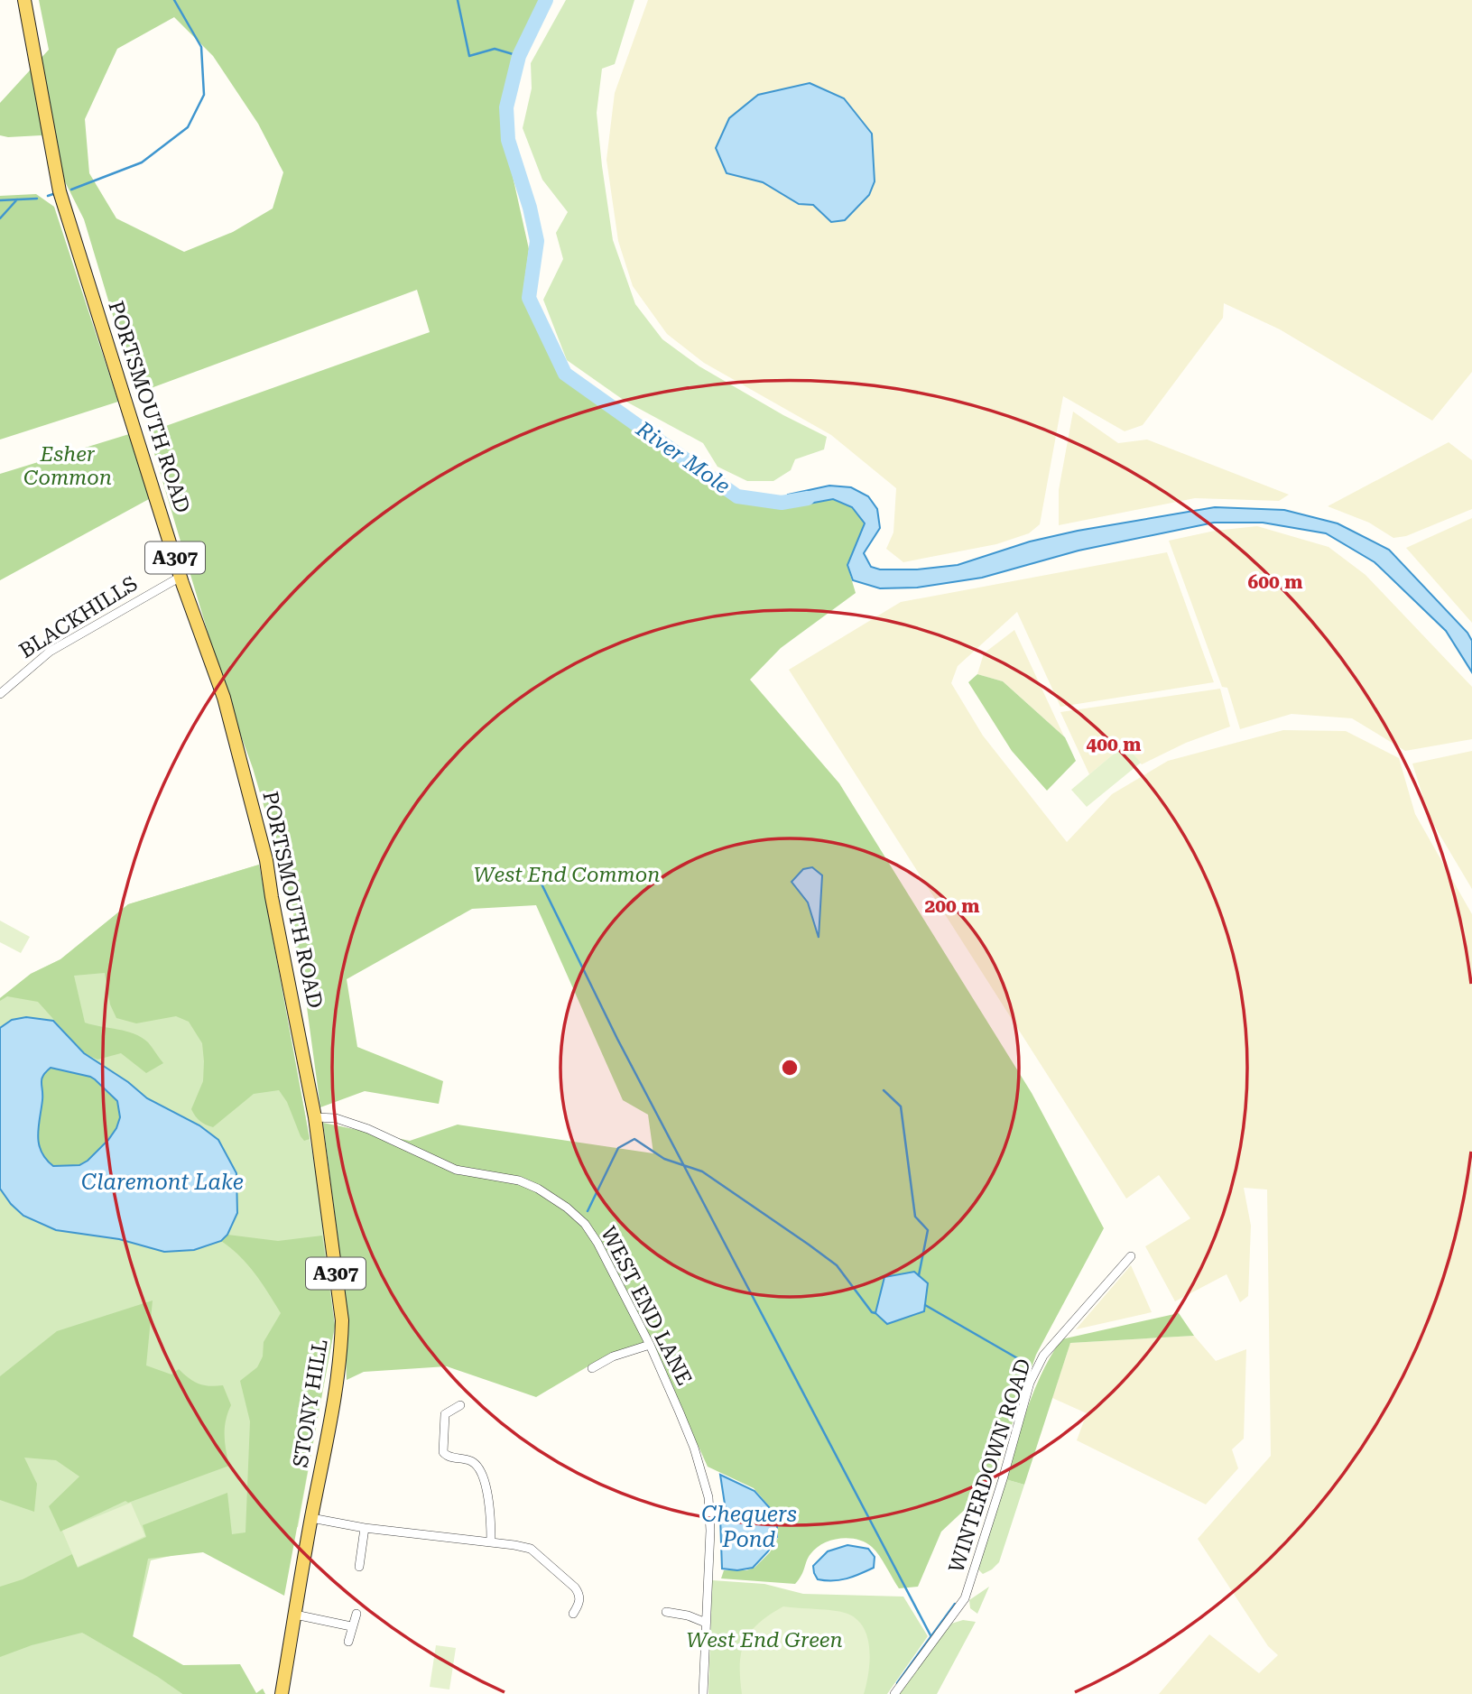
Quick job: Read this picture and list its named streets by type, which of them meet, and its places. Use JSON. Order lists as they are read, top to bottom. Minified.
{"streets":{"main road":["PORTSMOUTH ROAD","A307","STONY HILL"],"street":["BLACKHILLS","WEST END LANE","WINTERDOWN ROAD"]},"crossings":[["PORTSMOUTH ROAD","BLACKHILLS"],["PORTSMOUTH ROAD","WEST END LANE"],["PORTSMOUTH ROAD","STONY HILL"],["WEST END LANE","STONY HILL"]],"water":["River Mole","Claremont Lake","Chequers Pond"],"parks":["Esher Common","West End Common","West End Green"],"rings":["600 m","400 m","200 m"]}
